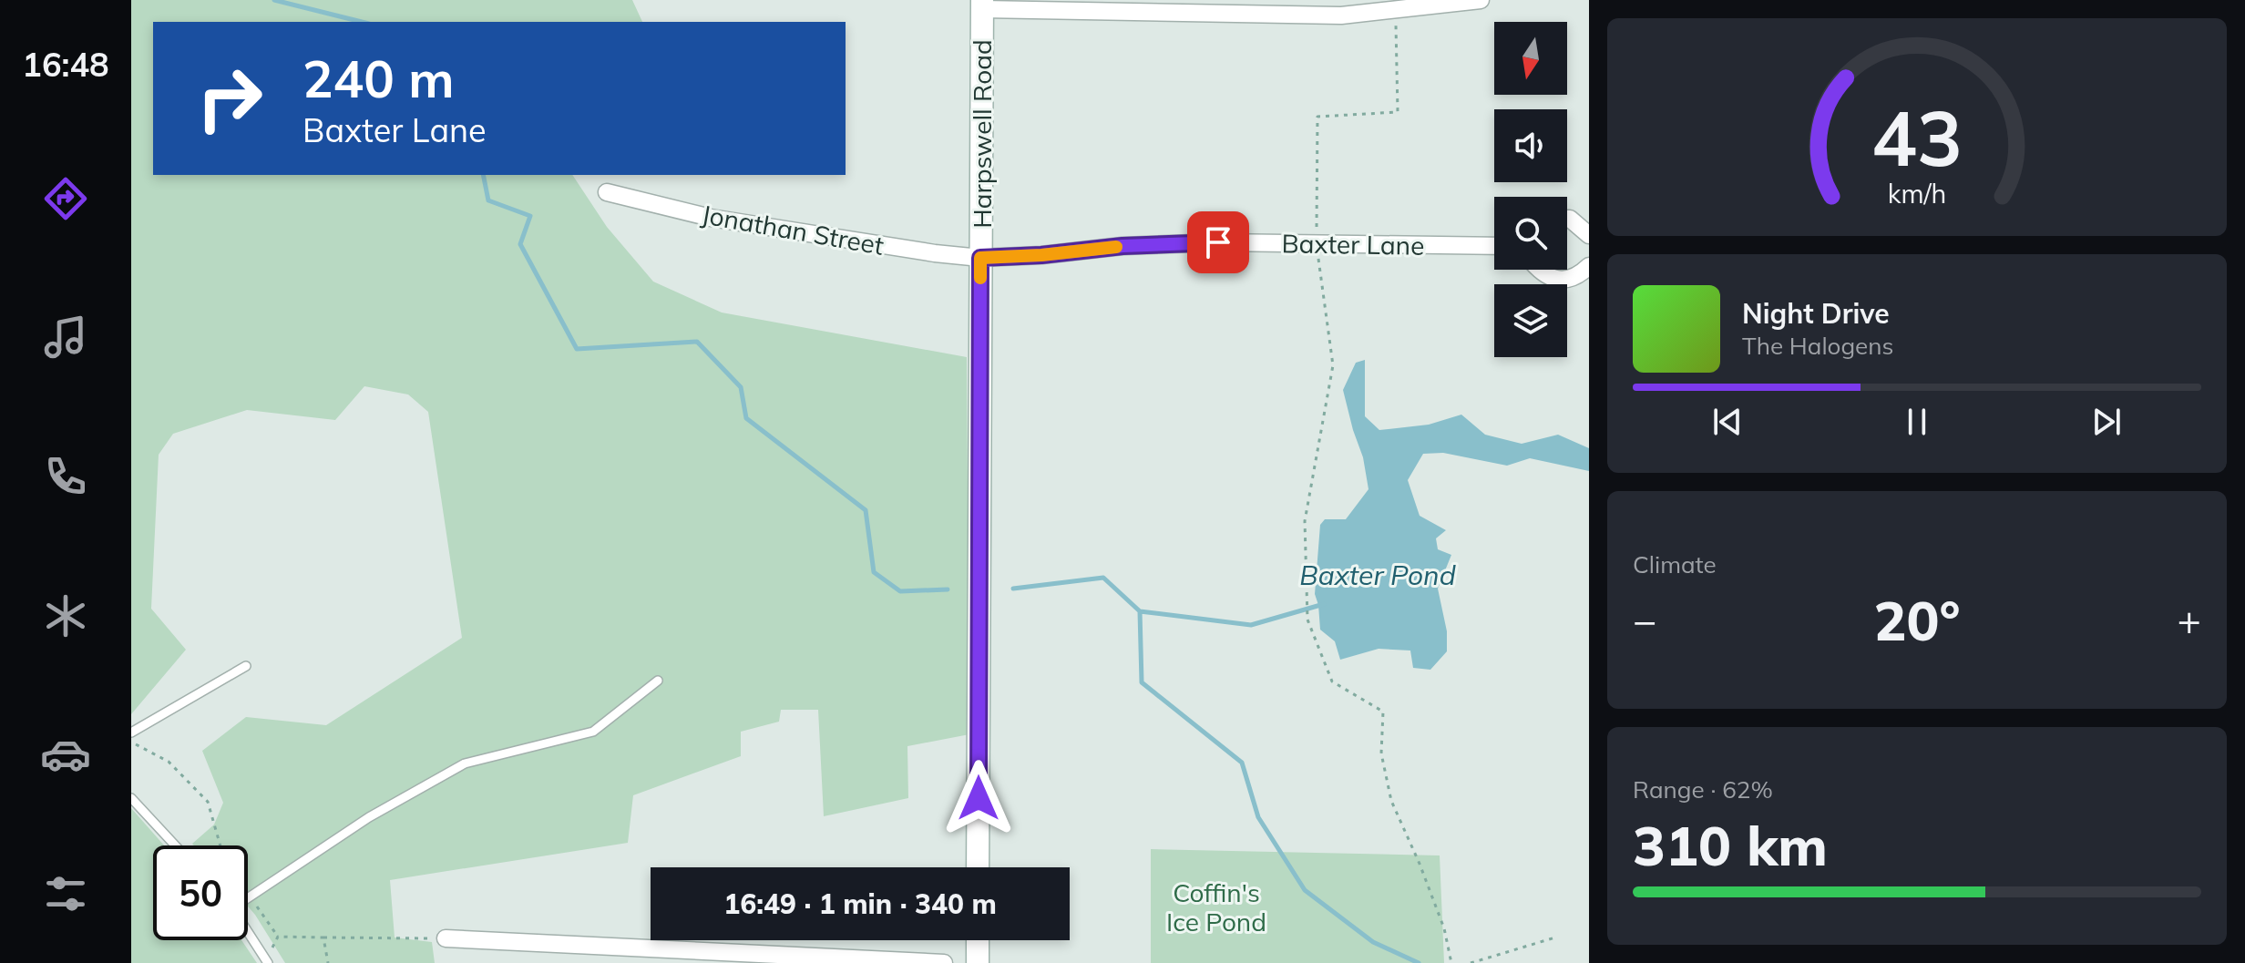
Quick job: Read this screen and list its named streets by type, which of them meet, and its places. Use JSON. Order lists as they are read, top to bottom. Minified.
{"streets":{"main road":["Harpswell Road"],"street":["Jonathan Street","Baxter Lane"]},"crossings":[["Harpswell Road","Jonathan Street"],["Harpswell Road","Baxter Lane"],["Jonathan Street","Baxter Lane"]],"water":["Baxter Pond"],"parks":["Coffin's Ice Pond"],"north":"bottom","page":{"tabs":"16:48","turn":["240 m","Baxter Lane"],"song":["Night Drive","The Halogens"],"tile":["Climate",["Range · 62%","310 km"]],"heat":["−","20°","+"],"limit":"50","trip":"16:49 · 1 min · 340 m","gauge":["43","km/h"]}}
